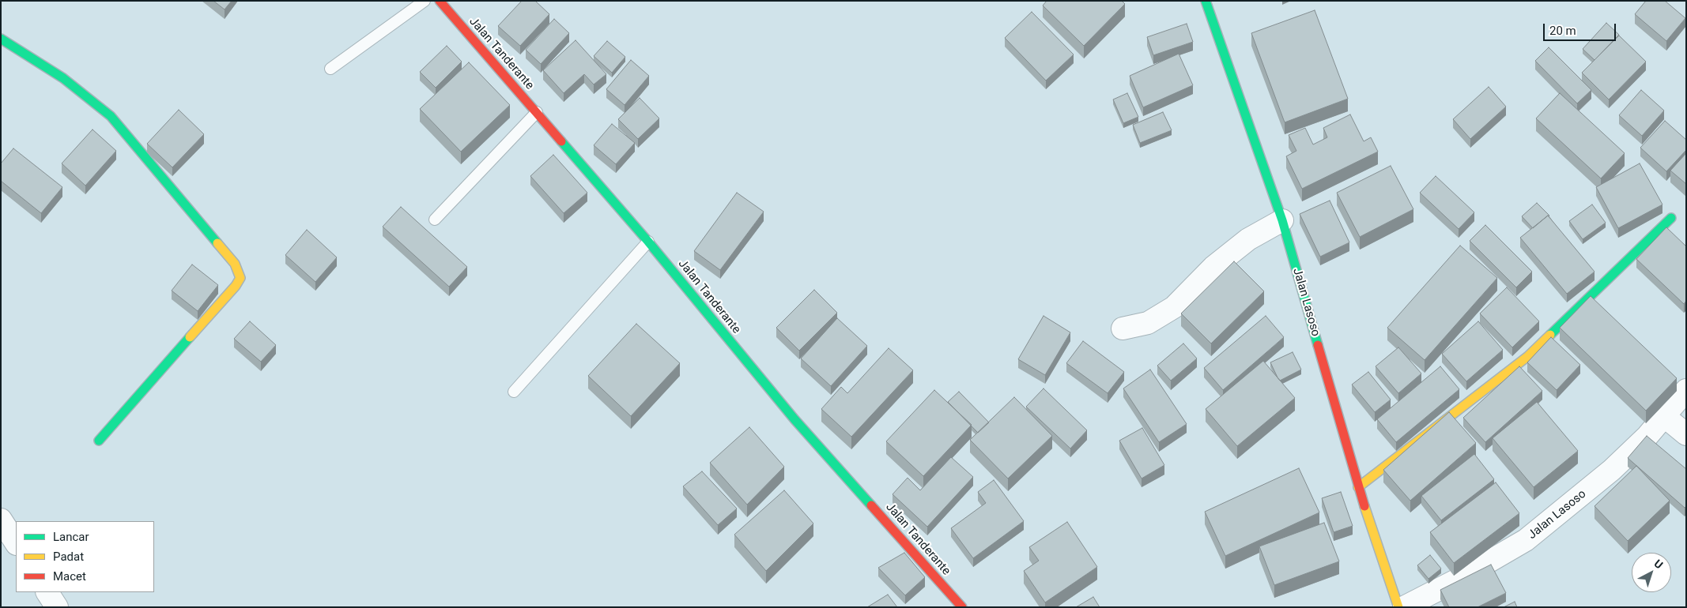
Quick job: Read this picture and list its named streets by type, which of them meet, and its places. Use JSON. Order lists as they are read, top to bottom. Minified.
{"streets":{"street":["Jalan Tanderante","Jalan Lasoso"]},"legend":["Lancar","Padat","Macet"],"scale_bar":"20 m","north":"top right"}
